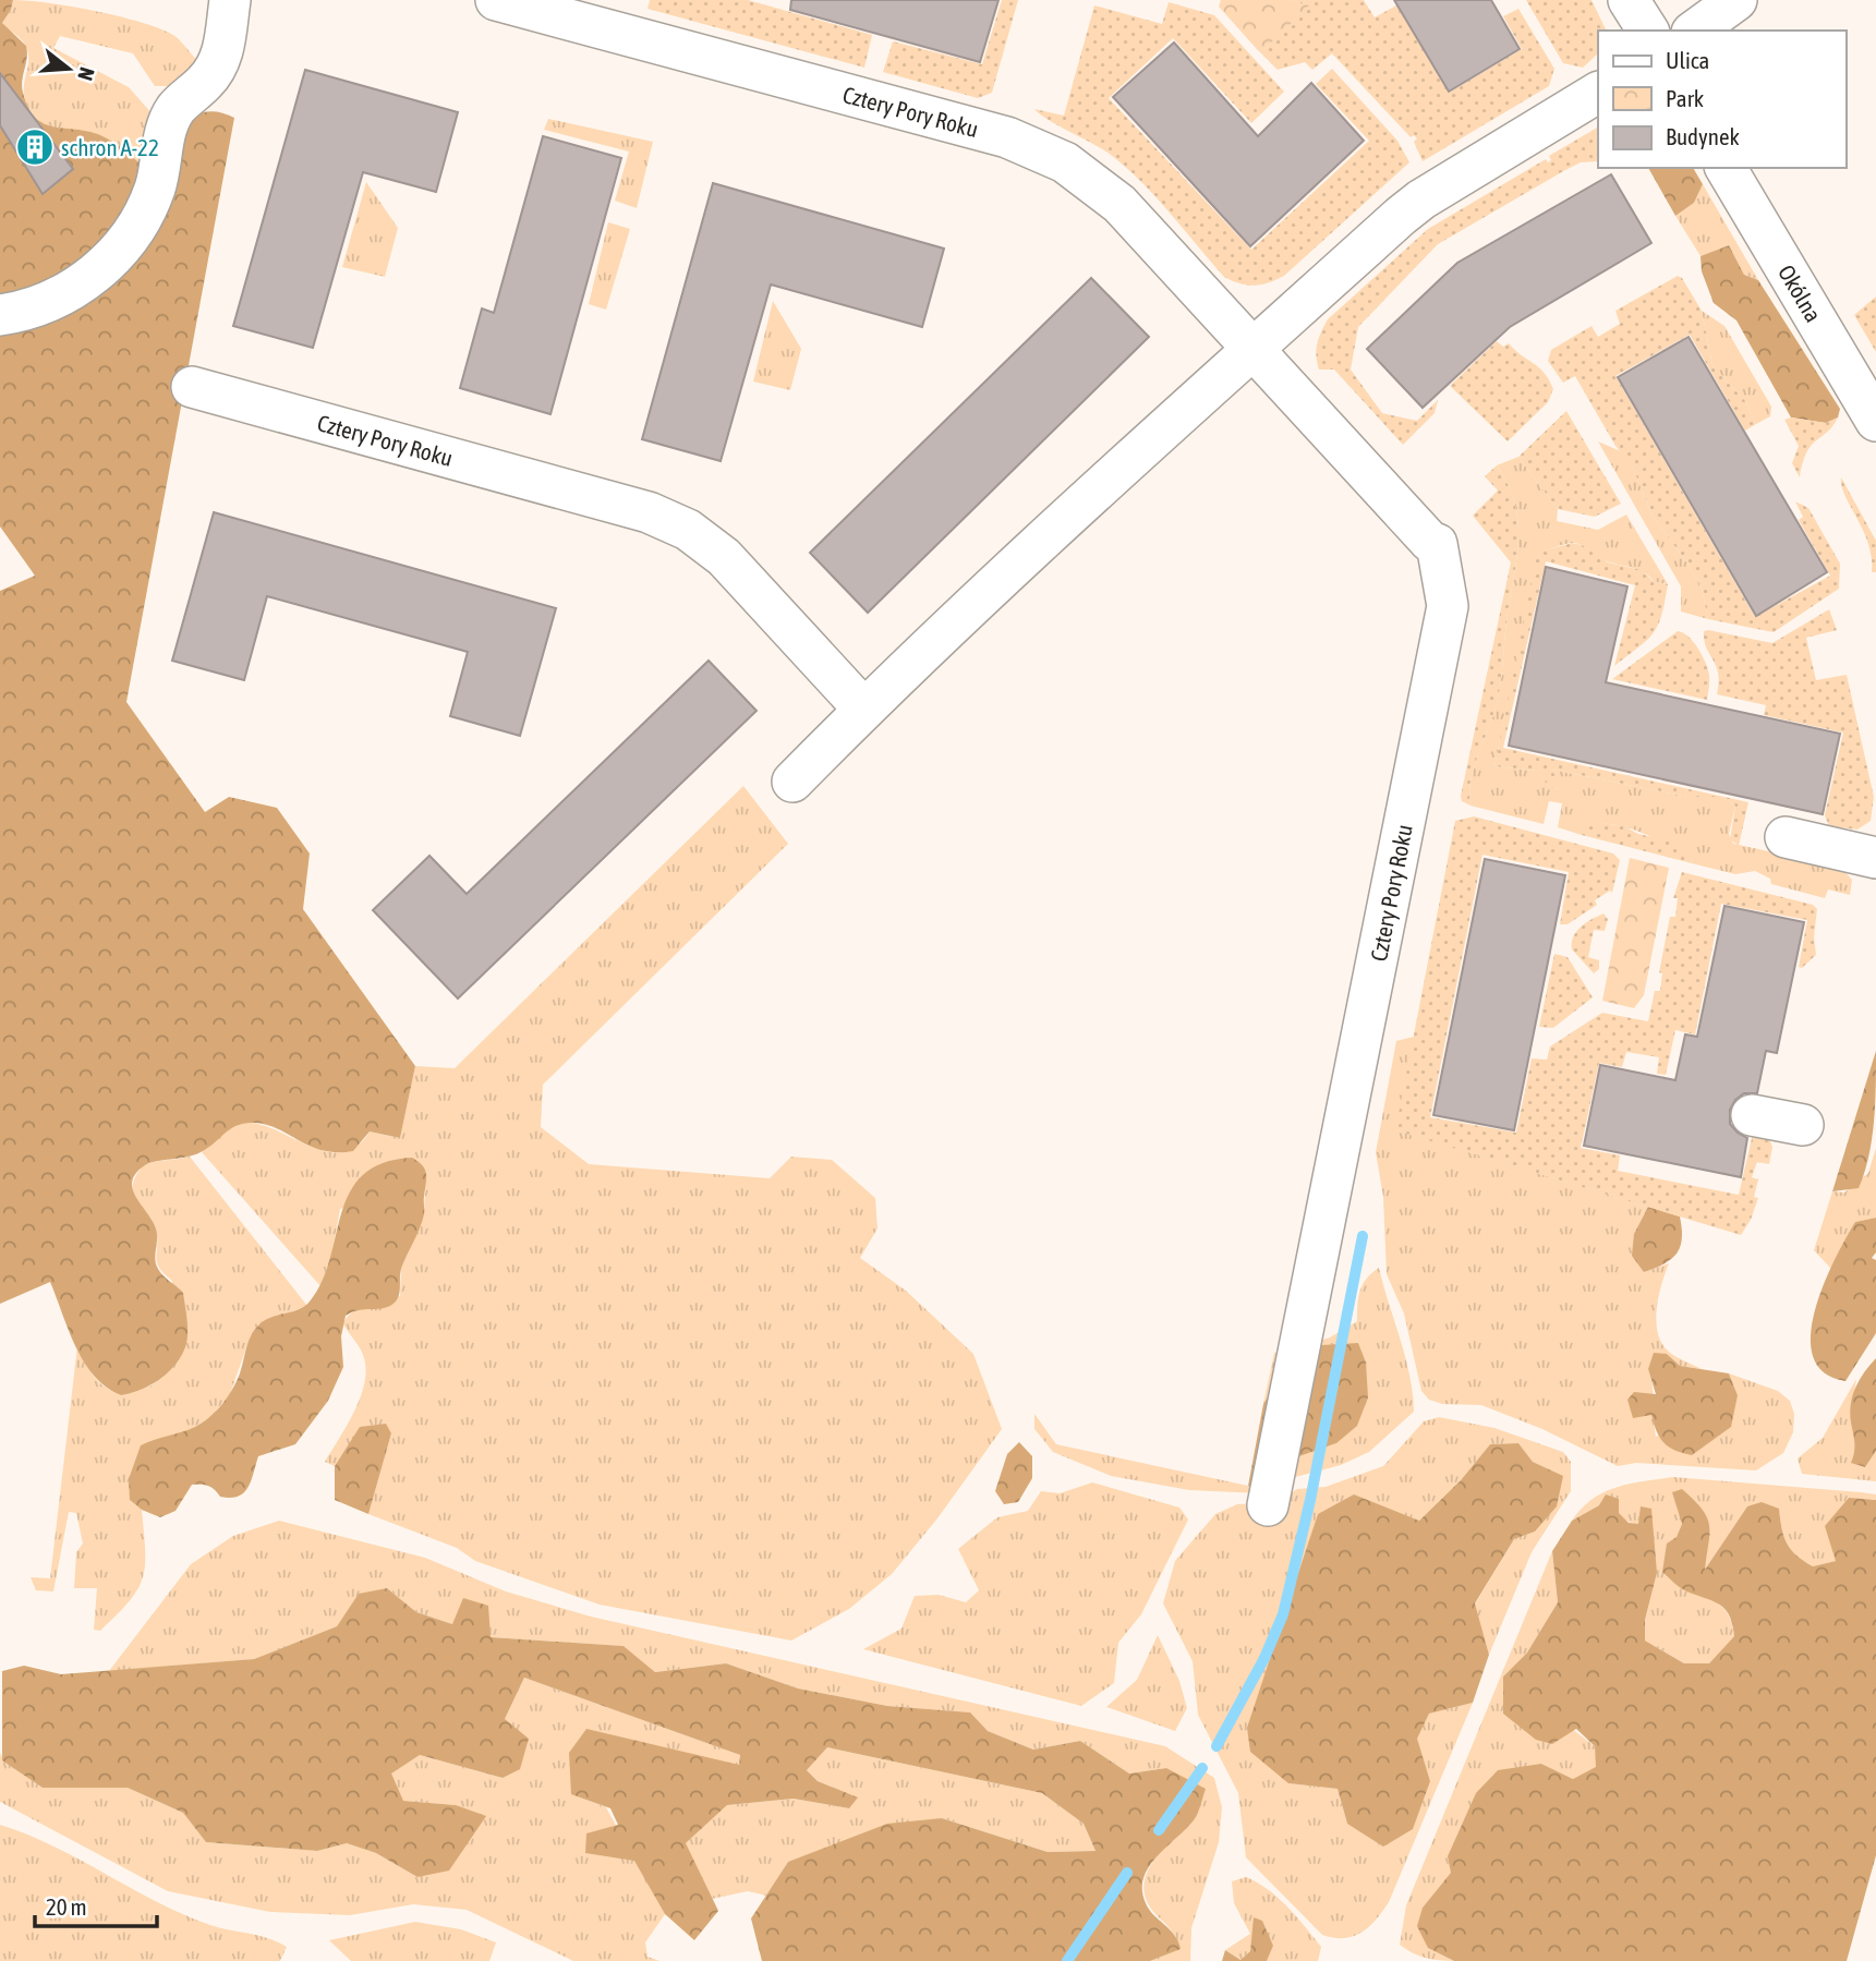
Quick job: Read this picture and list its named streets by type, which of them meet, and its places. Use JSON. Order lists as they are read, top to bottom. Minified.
{"streets":{"street":["Cztery Pory Roku","Okólna"]},"places":{"building":["schron A-22"]},"legend":["Ulica","Park","Budynek"],"scale_bar":"20 m","north":"right"}
